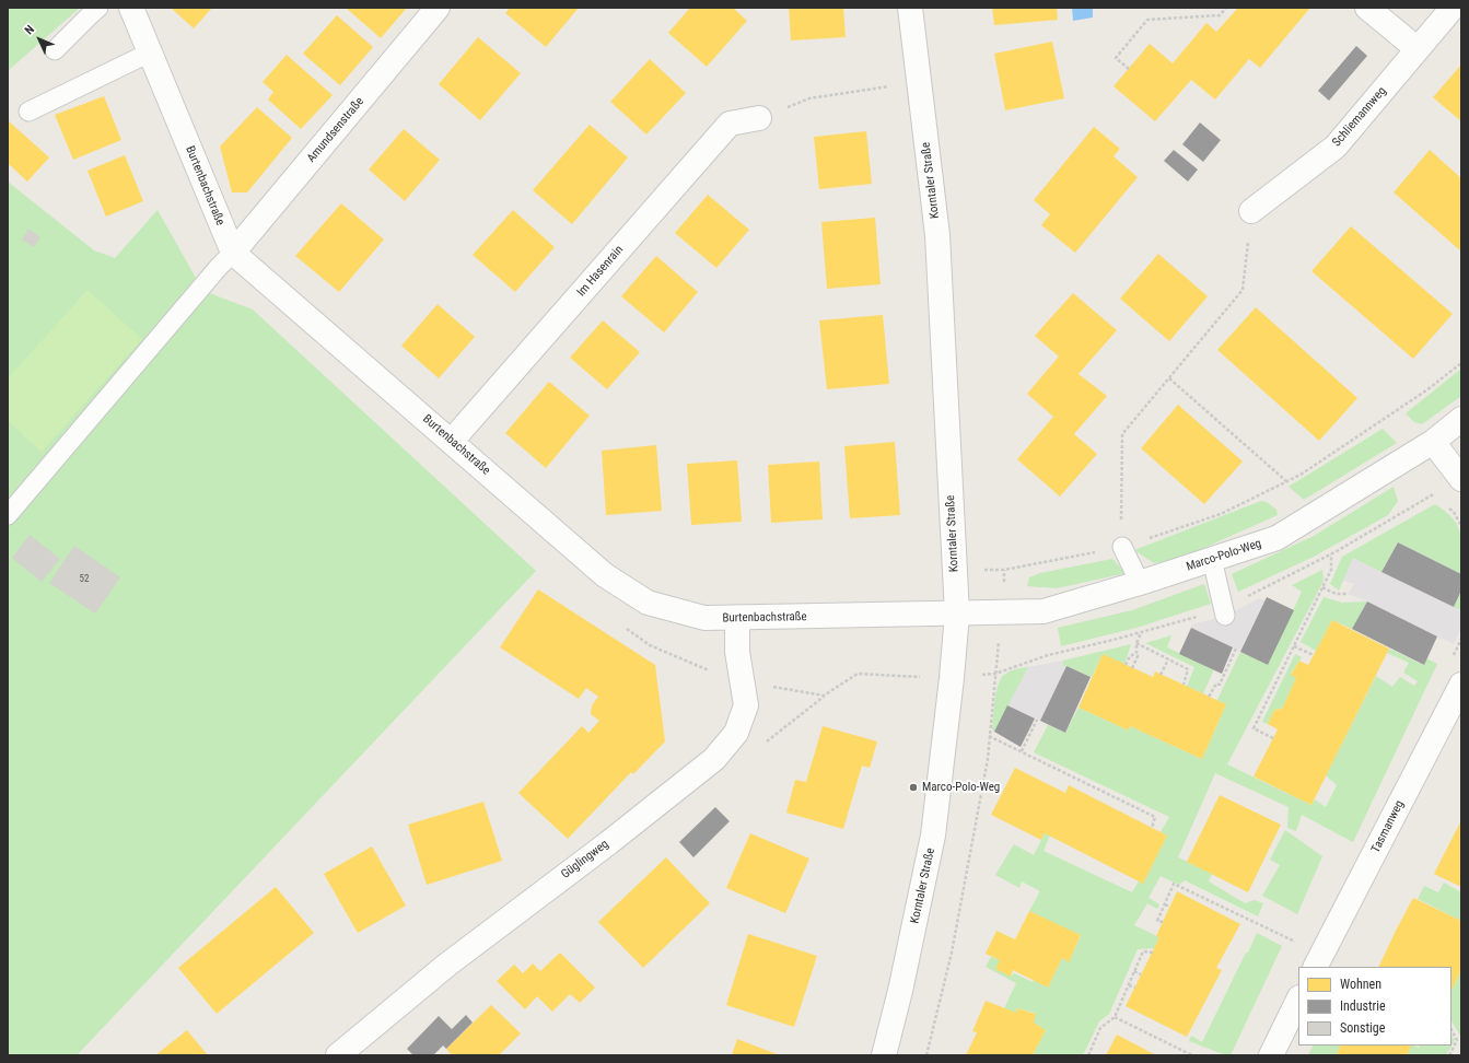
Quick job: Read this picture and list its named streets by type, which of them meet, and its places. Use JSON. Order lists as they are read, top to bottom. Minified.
{"streets":{"street":["Schliemannweg","Amundsenstraße","Korntaler Straße","Burtenbachstraße","Im Hasenrain","Marco-Polo-Weg","Tasmanweg","Güglingweg"]},"crossings":[["Amundsenstraße","Burtenbachstraße"],["Korntaler Straße","Burtenbachstraße"],["Korntaler Straße","Marco-Polo-Weg"],["Burtenbachstraße","Im Hasenrain"],["Burtenbachstraße","Marco-Polo-Weg"],["Burtenbachstraße","Güglingweg"]],"places":["Marco-Polo-Weg"],"house_numbers":["52"],"legend":["Wohnen","Industrie","Sonstige"],"north":"top left"}
